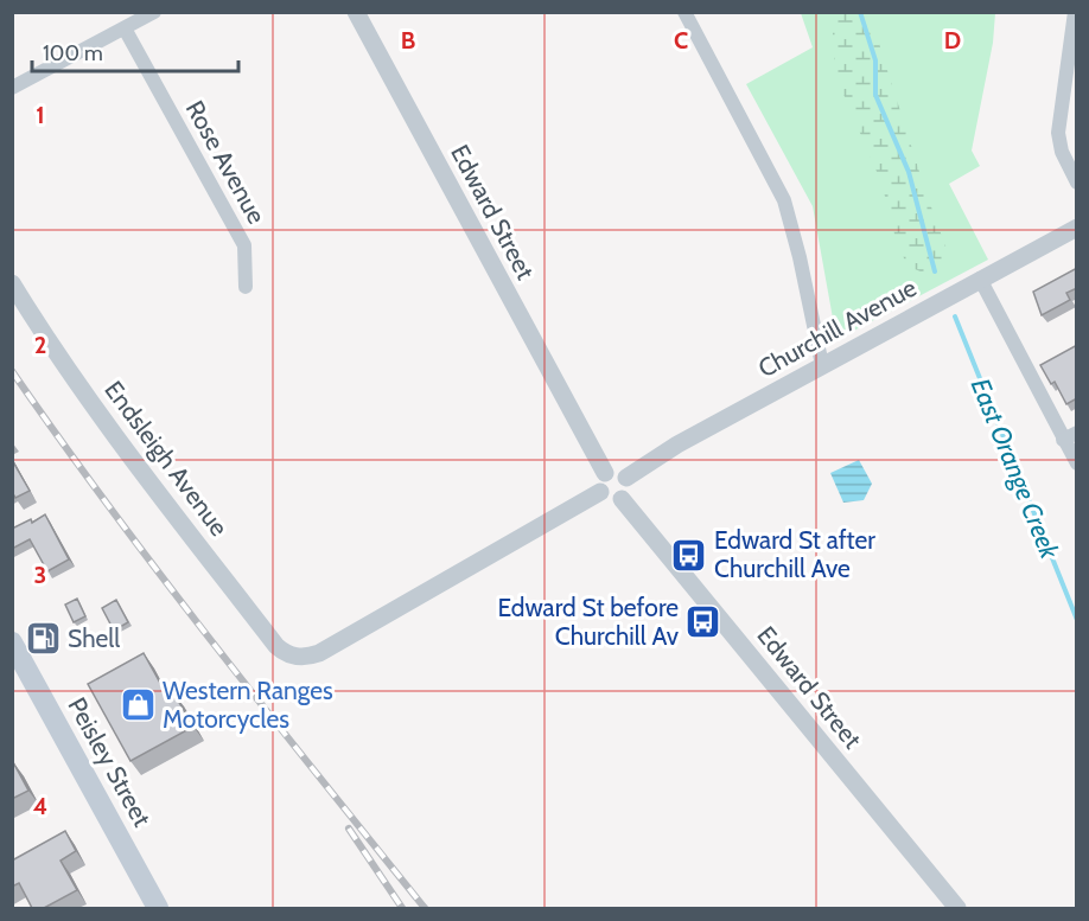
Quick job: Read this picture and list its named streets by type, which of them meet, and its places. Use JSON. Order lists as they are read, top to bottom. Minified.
{"streets":{"main road":["Peisley Street"],"street":["Rose Avenue","Edward Street","Churchill Avenue","Endsleigh Avenue"]},"crossings":[["Edward Street","Churchill Avenue"],["Edward Street","Endsleigh Avenue"],["Churchill Avenue","Endsleigh Avenue"]],"water":["East Orange Creek"],"places":{"bus stop":["Edward St after Churchill Ave","Edward St before Churchill Av"],"fuel station":["Shell"],"shop":["Western Ranges Motorcycles"]},"scale_bar":"100 m","grid":{"columns":["B","C","D"],"rows":["1","2","3","4"]}}
